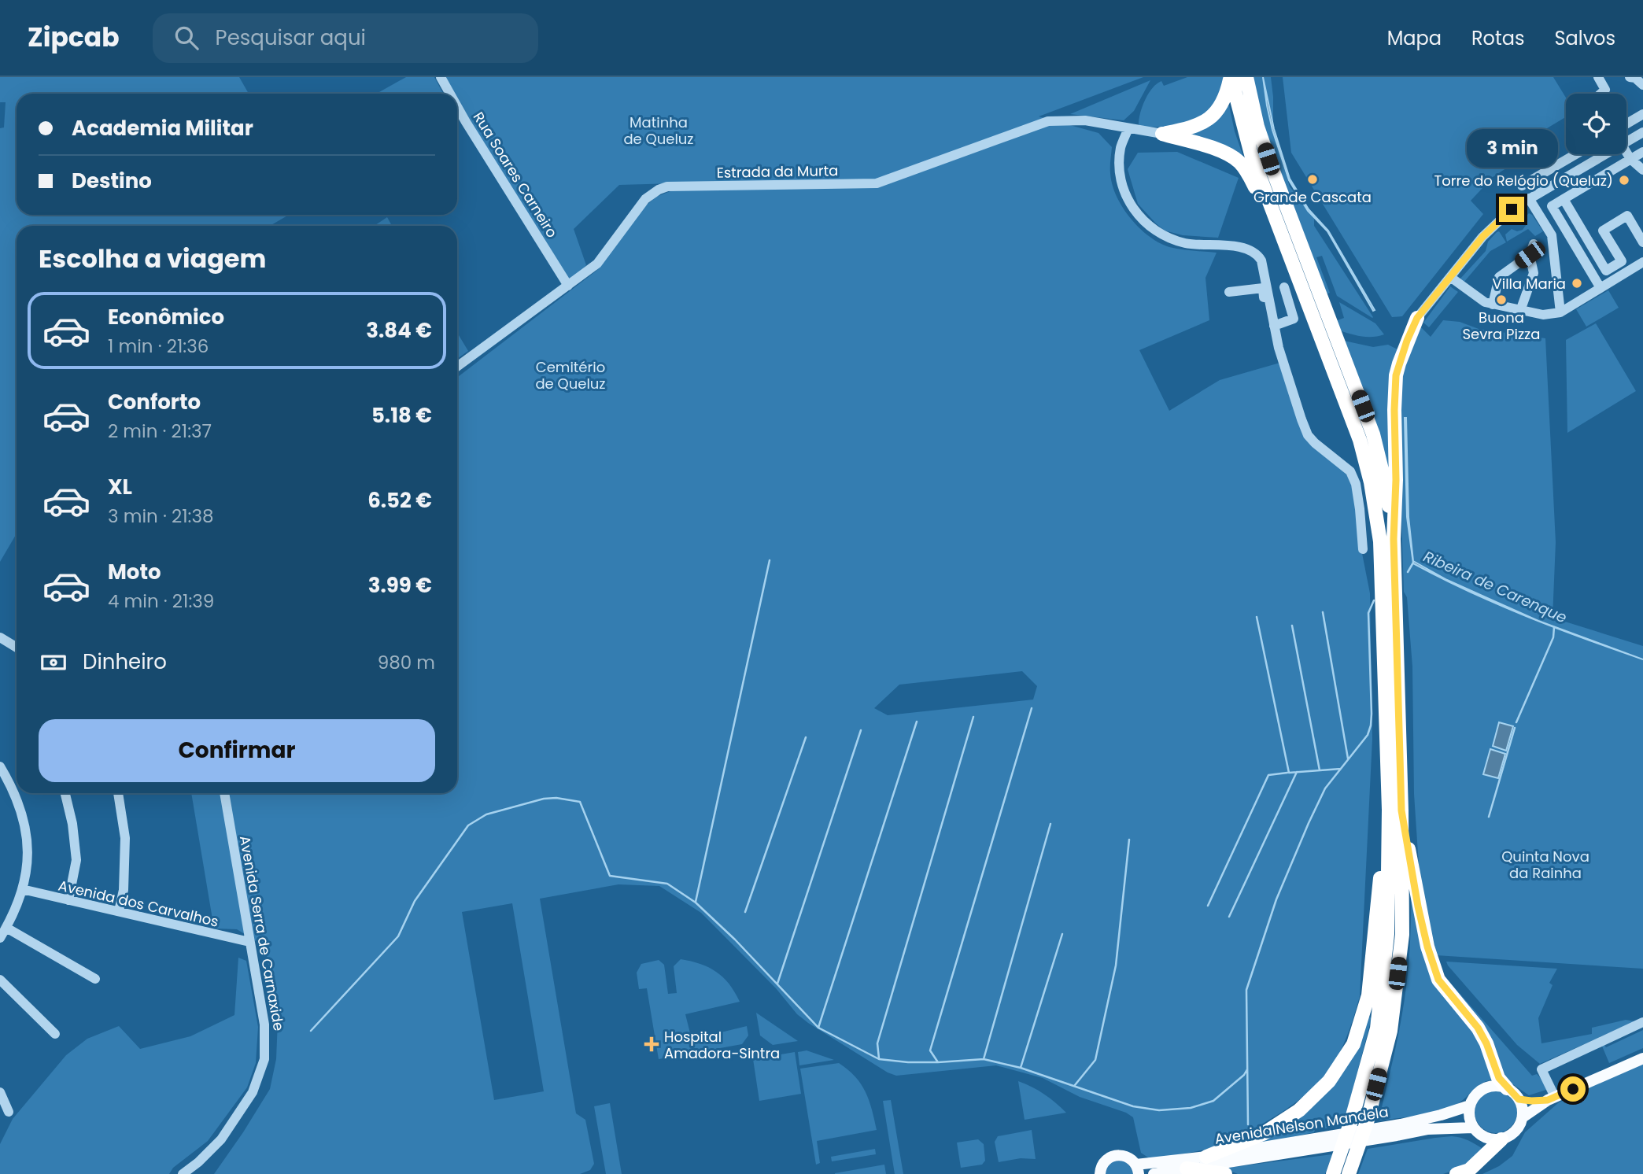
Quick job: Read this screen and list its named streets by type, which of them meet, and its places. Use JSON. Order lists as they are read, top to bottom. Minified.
{"streets":{"main road":["Avenida Nelson Mandela"],"street":["Estrada da Murta","Rua Soares Carneiro","Avenida dos Carvalhos","Avenida Serra de Carnaxide"]},"crossings":[["Estrada da Murta","Rua Soares Carneiro"],["Avenida dos Carvalhos","Avenida Serra de Carnaxide"]],"water":["Ribeira de Carenque"],"parks":["Matinha de Queluz","Cemitério de Queluz","Quinta Nova da Rainha"],"places":{"other":["Grande Cascata","Torre do Relógio (Queluz)","Villa Maria","Buona Sevra Pizza"],"health":["Hospital Amadora-Sintra"]},"page":{"header":"Zipcab","search":"Pesquisar aqui","nav":["Mapa","Rotas","Salvos"],"banner":["Academia Militar","Destino"],"bubble":"3 min","heading":"Escolha a viagem","list":[{"name":"Econômico","note":"1 min · 21:36","value":"3.84 €"},{"name":"Conforto","note":"2 min · 21:37","value":"5.18 €"},{"name":"XL","note":"3 min · 21:38","value":"6.52 €"},{"name":"Moto","note":"4 min · 21:39","value":"3.99 €"}],"pay":["Dinheiro","980 m"],"buttons":"Confirmar"}}
